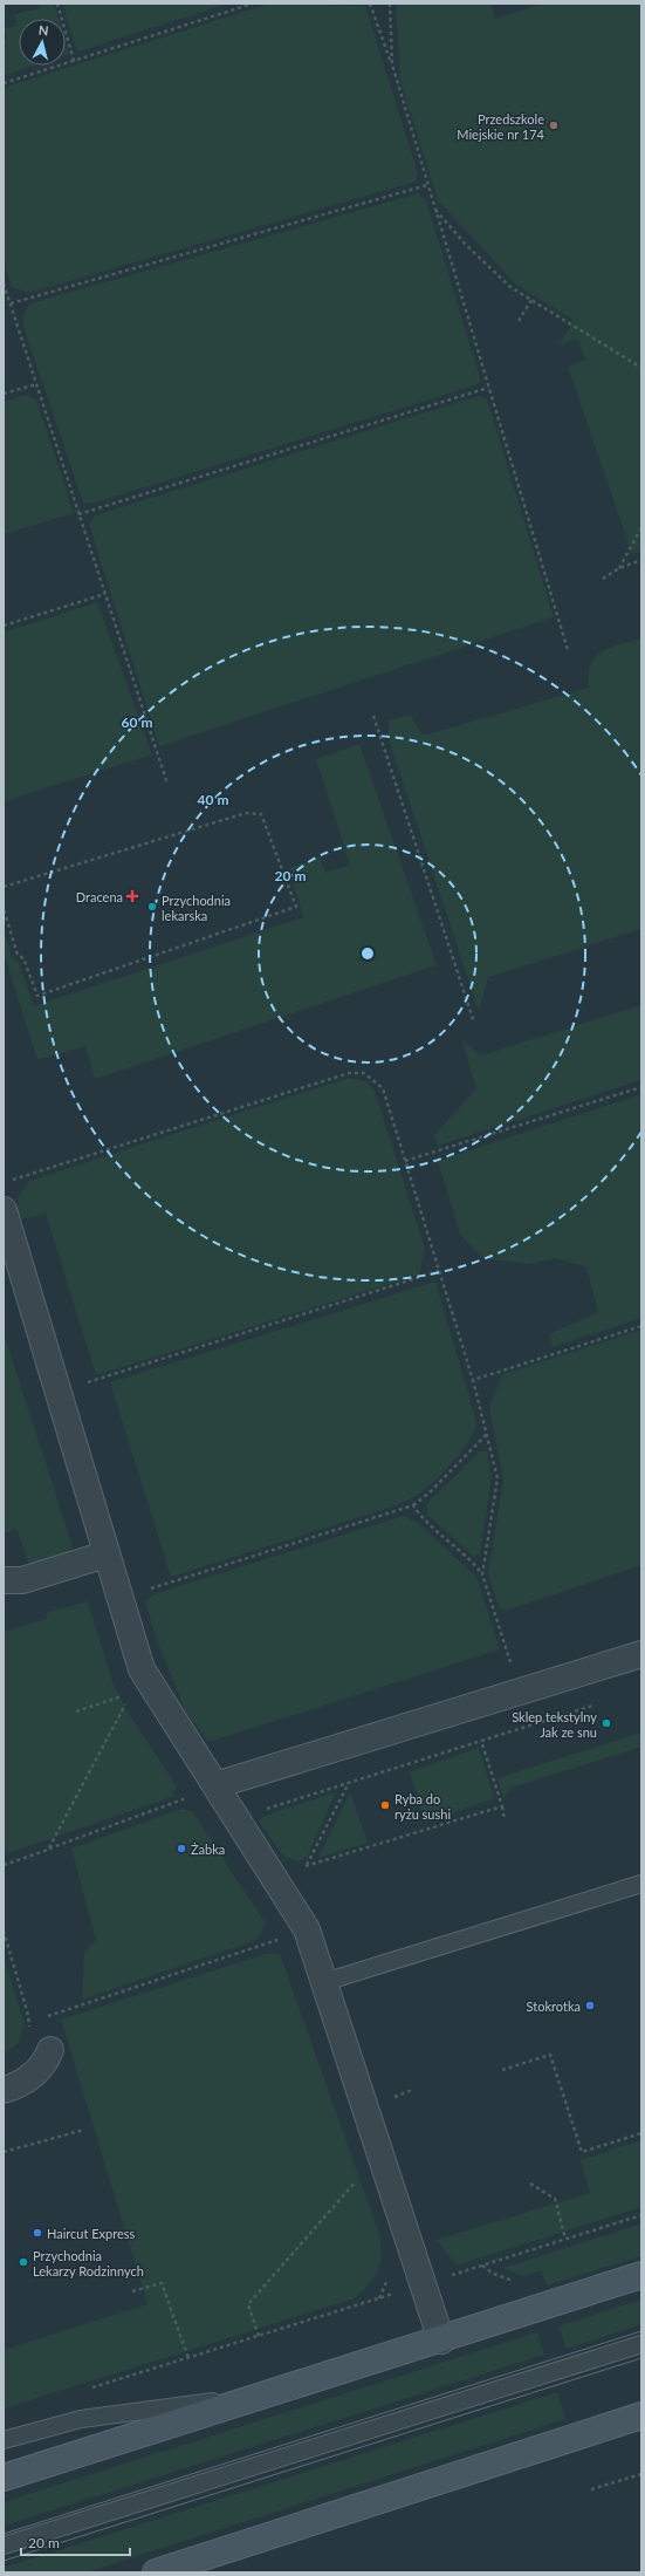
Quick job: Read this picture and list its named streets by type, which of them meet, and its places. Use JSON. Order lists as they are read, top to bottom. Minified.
{"places":{"other":["Przedszkole Miejskie nr 174","Przychodnia lekarska","Sklep tekstylny Jak ze snu","Ryba do ryżu sushi","Żabka","Stokrotka","Haircut Express","Przychodnia Lekarzy Rodzinnych"],"health":["Dracena"]},"scale_bar":"20 m","north":"top","rings":["60 m","40 m","20 m"]}
